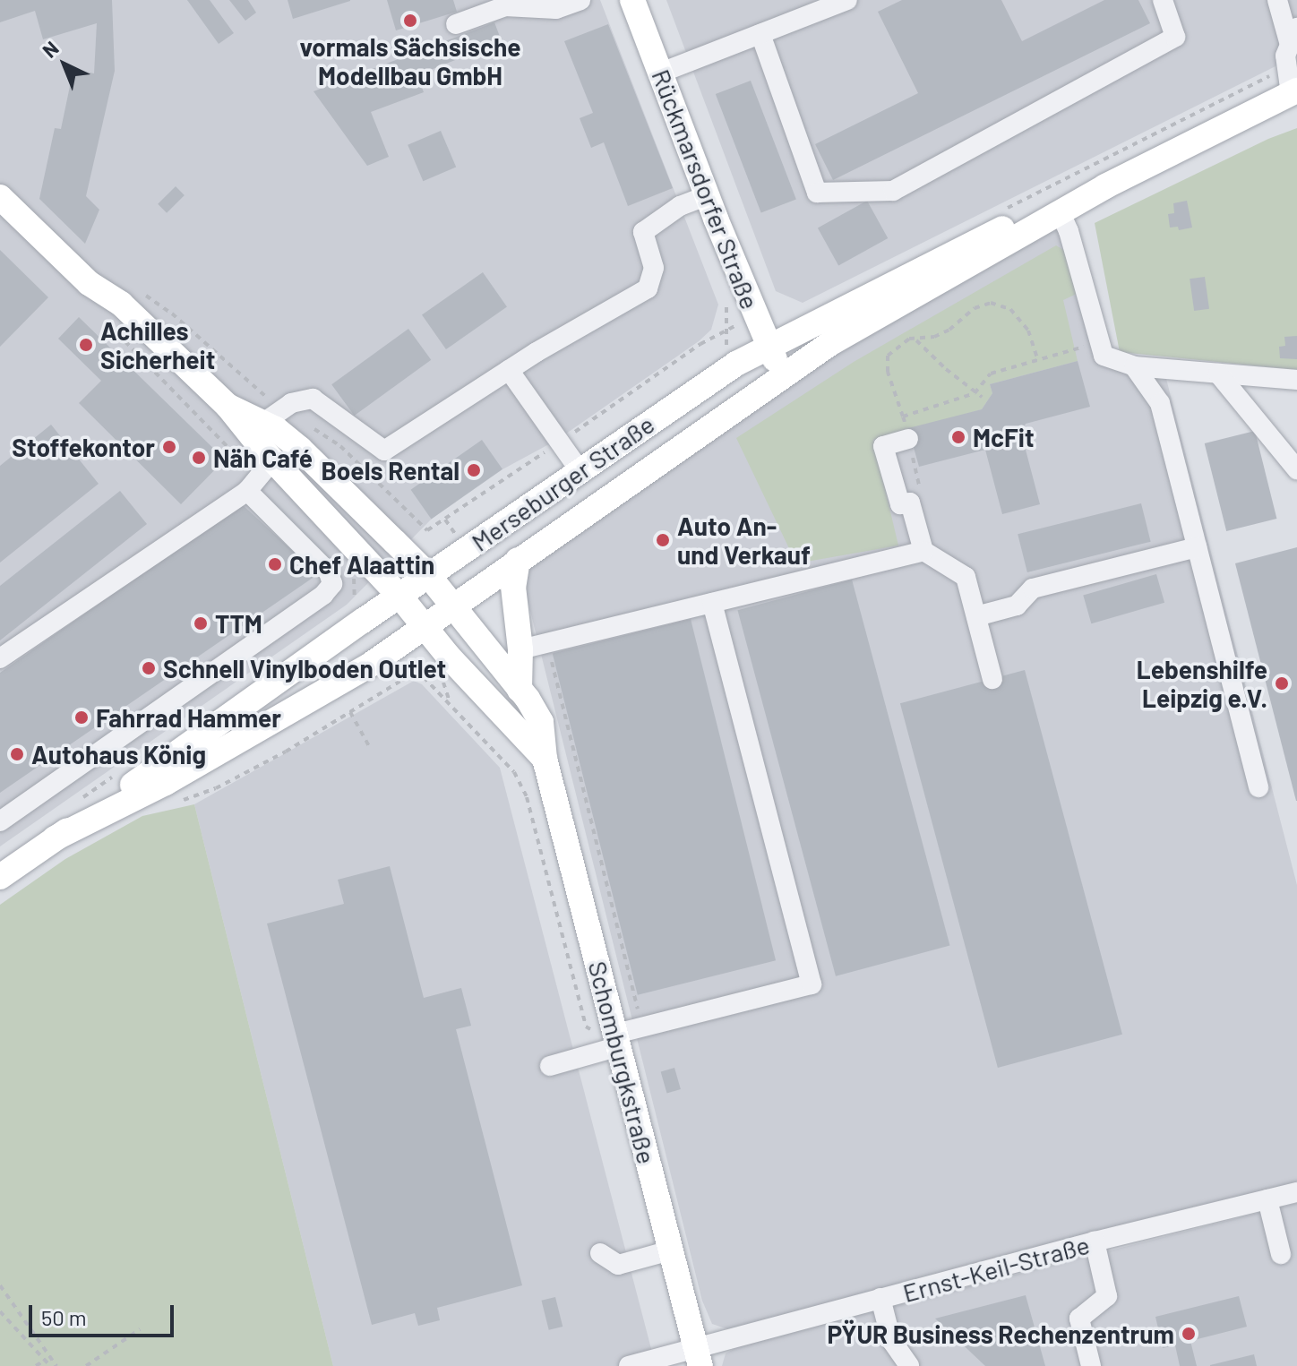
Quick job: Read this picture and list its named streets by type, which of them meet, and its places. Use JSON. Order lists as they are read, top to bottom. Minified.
{"streets":{"main road":["Rückmarsdorfer Straße","Merseburger Straße","Schomburgkstraße"],"street":["Ernst-Keil-Straße"]},"crossings":[["Rückmarsdorfer Straße","Merseburger Straße"],["Merseburger Straße","Schomburgkstraße"],["Schomburgkstraße","Ernst-Keil-Straße"]],"places":["vormals Sächsische Modellbau GmbH","Achilles Sicherheit","McFit","Stoffekontor","Näh Café","Boels Rental","Auto An- und Verkauf","Chef Alaattin","TTM","Schnell Vinylboden Outlet","Lebenshilfe Leipzig e.V.","Fahrrad Hammer","Autohaus König","PŸUR Business Rechenzentrum"],"scale_bar":"50 m","north":"top left"}
